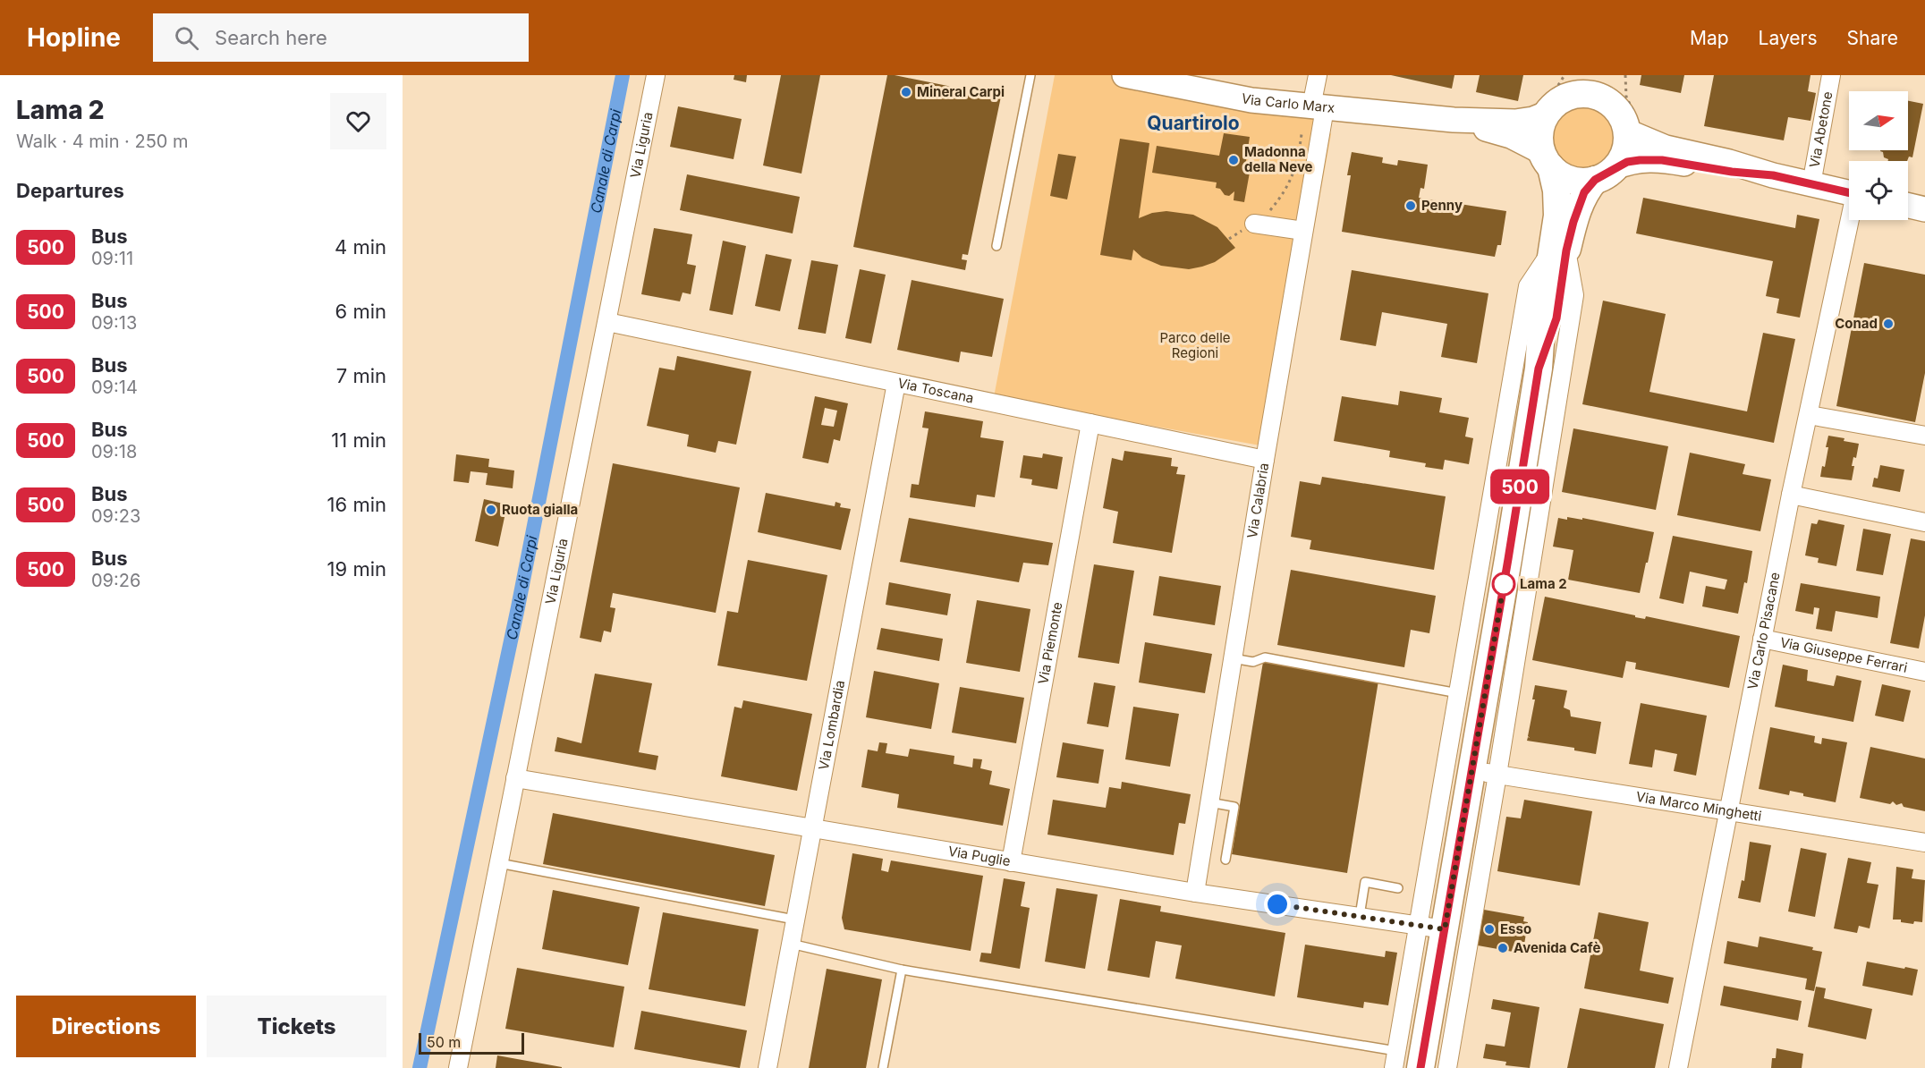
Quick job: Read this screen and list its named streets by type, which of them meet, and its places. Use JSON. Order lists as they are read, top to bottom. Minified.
{"streets":{"main road":["Via Carlo Marx"],"street":["Via Abetone","Via Liguria","Via Toscana","Via Calabria","Via Carlo Pisacane","Via Piemonte","Via Giuseppe Ferrari","Via Lombardia","Via Marco Minghetti","Via Puglie"]},"crossings":[["Via Carlo Marx","Via Abetone"],["Via Carlo Marx","Via Calabria"],["Via Liguria","Via Toscana"],["Via Liguria","Via Puglie"],["Via Toscana","Via Calabria"],["Via Toscana","Via Piemonte"],["Via Toscana","Via Lombardia"],["Via Calabria","Via Puglie"],["Via Carlo Pisacane","Via Giuseppe Ferrari"],["Via Carlo Pisacane","Via Marco Minghetti"],["Via Piemonte","Via Puglie"],["Via Lombardia","Via Puglie"]],"districts":["Quartirolo"],"water":["Canale di Carpi"],"parks":["Parco delle Regioni"],"places":["Mineral Carpi","Madonna della Neve","Penny","Conad","Ruota gialla","Lama 2","Esso","Avenida Cafè"],"lines":["bus line 500"],"scale_bar":"50 m","north":"right","page":{"header":"Hopline","search":"Search here","nav":["Map","Layers","Share"],"heading":[["Lama 2","Walk · 4 min · 250 m"],"Departures"],"on_map":"500","list":[{"mark":"500","name":"Bus","note":"09:11","value":"4 min"},{"mark":"500","name":"Bus","note":"09:13","value":"6 min"},{"mark":"500","name":"Bus","note":"09:14","value":"7 min"},{"mark":"500","name":"Bus","note":"09:18","value":"11 min"},{"mark":"500","name":"Bus","note":"09:23","value":"16 min"},{"mark":"500","name":"Bus","note":"09:26","value":"19 min"}],"buttons":["Directions","Tickets"],"scale":"50 m"}}
